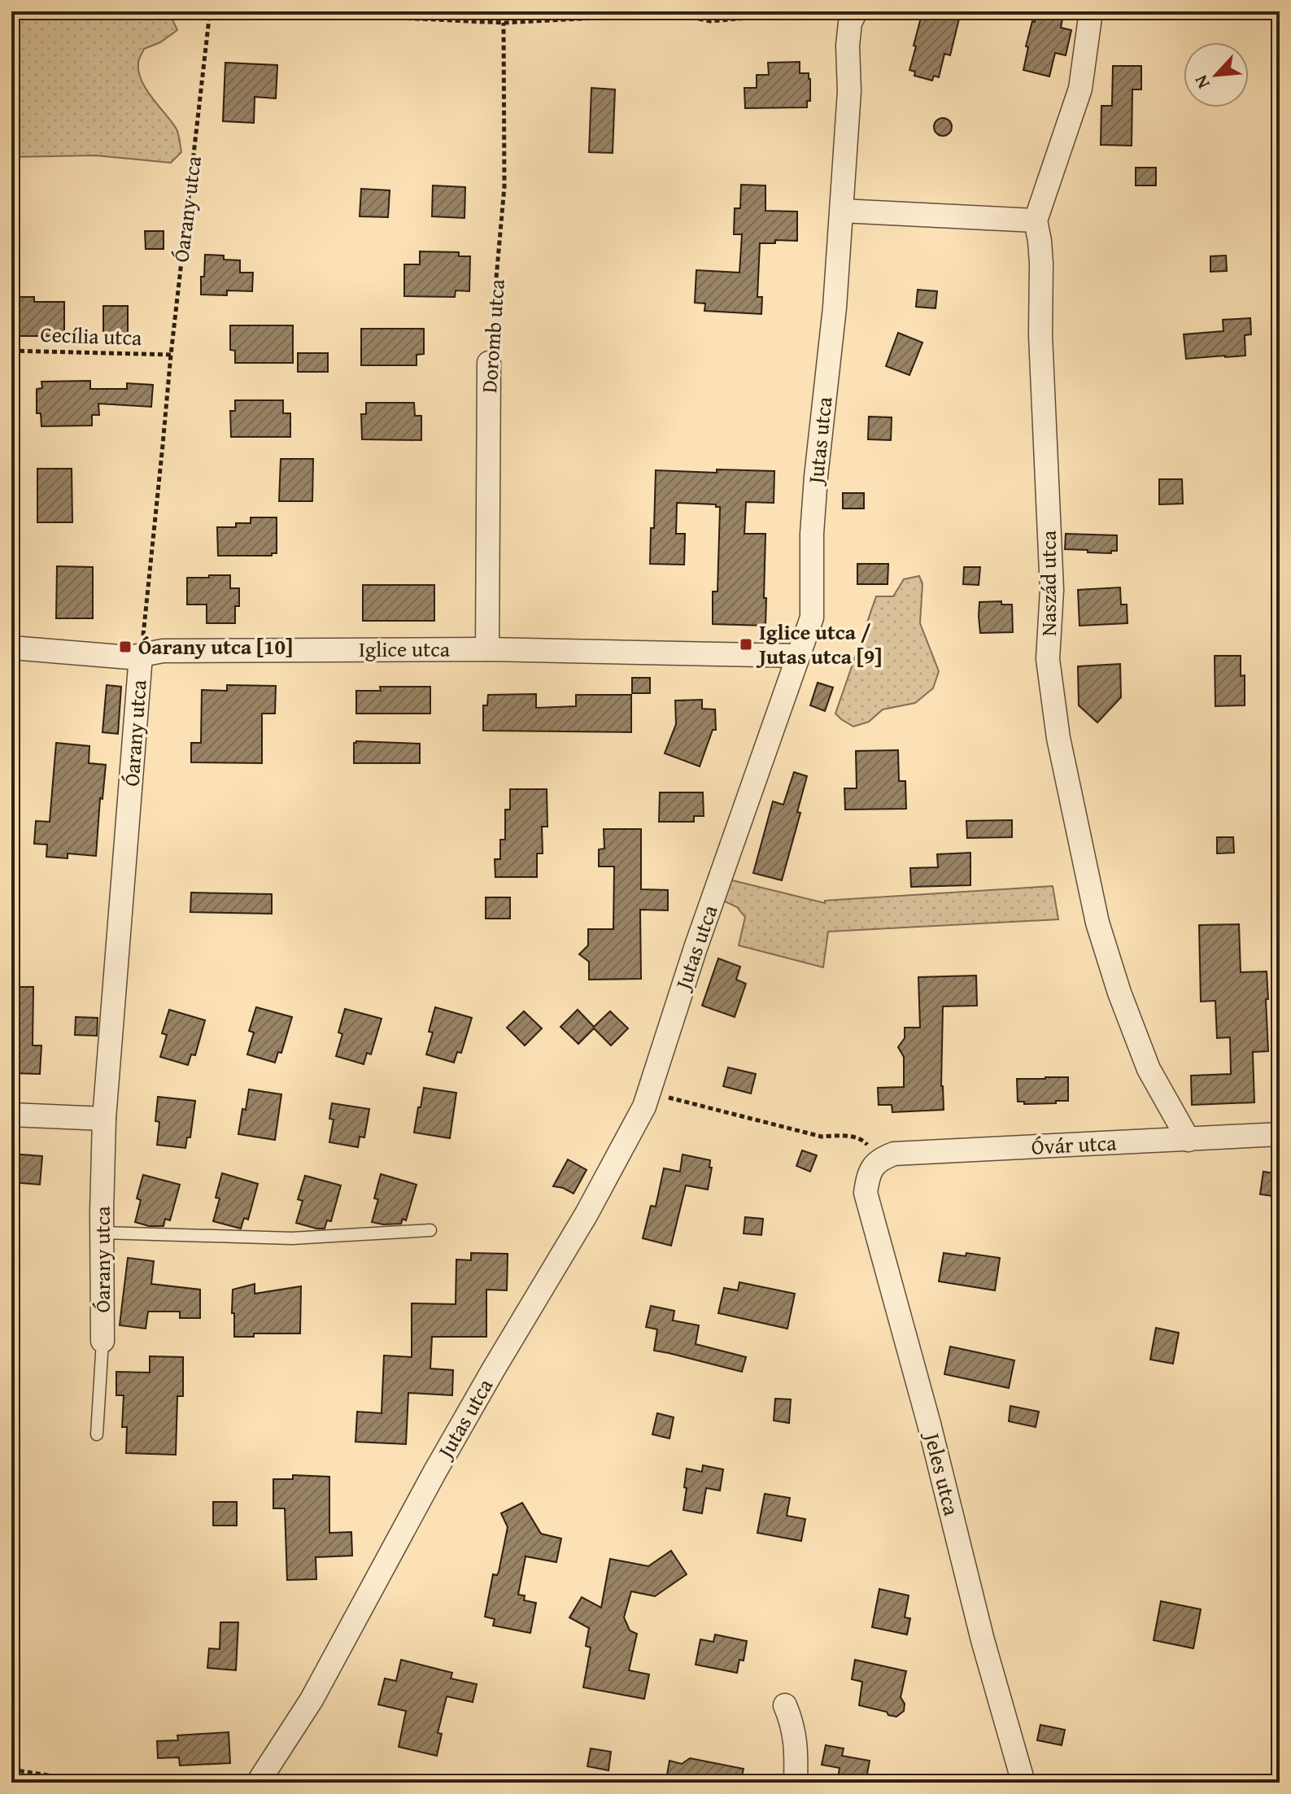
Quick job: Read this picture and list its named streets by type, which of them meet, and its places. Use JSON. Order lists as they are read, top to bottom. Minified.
{"streets":{"street":["Óarany utca","Doromb utca","Jutas utca","Naszád utca","Iglice utca","Óvár utca","Jeles utca"],"path":["Cecília utca"]},"crossings":[["Óarany utca","Cecília utca"],["Óarany utca","Iglice utca"],["Doromb utca","Iglice utca"],["Jutas utca","Iglice utca"],["Naszád utca","Óvár utca"],["Óvár utca","Jeles utca"]],"places":{"transit":["Iglice utca / Jutas utca [9]","Óarany utca [10]"]},"north":"bottom left"}
